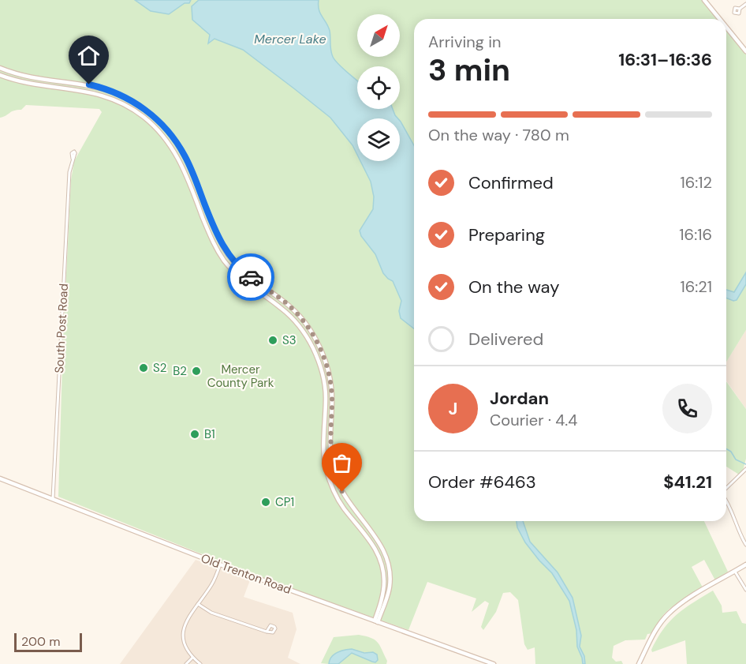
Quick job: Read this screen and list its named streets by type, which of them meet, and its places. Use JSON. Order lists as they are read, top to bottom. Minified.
{"streets":{"street":["South Post Road","Old Trenton Road"]},"crossings":[["South Post Road","Old Trenton Road"]],"water":["Mercer Lake"],"parks":["Mercer County Park"],"places":["S3","S2","B2","B1","CP1"],"scale_bar":"200 m","north":"top right","page":{"heading":["3 min","Arriving in","16:31–16:36"],"panel":["Jordan","Courier · 4.4","Order #6463","$41.21"],"bar":"On the way · 780 m","list":[["Confirmed","16:12"],["Preparing","16:16"],["On the way","16:21"],"Delivered"],"round":"J","scale":"200 m"}}
